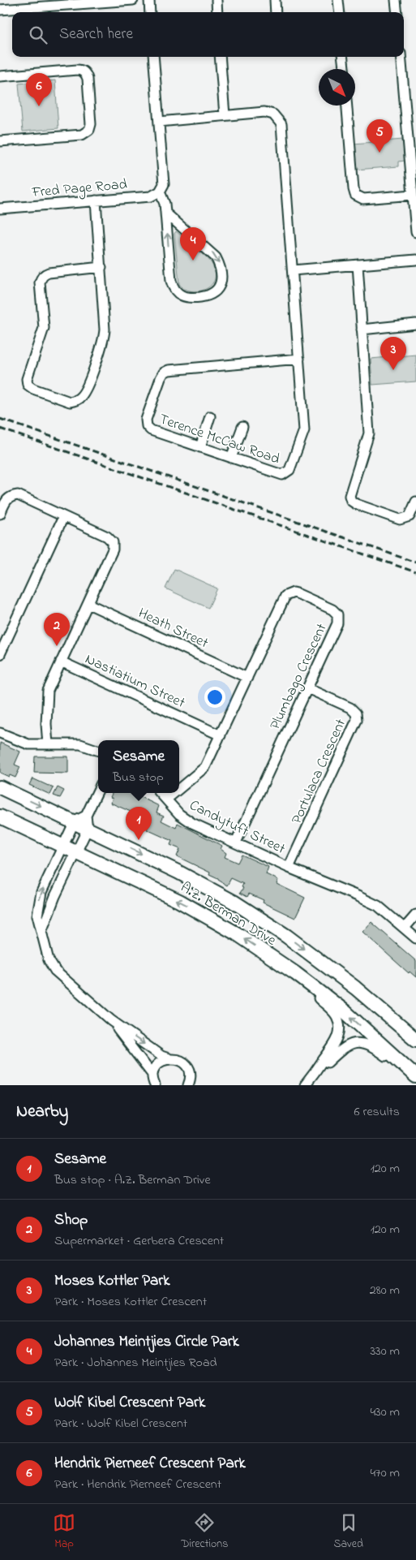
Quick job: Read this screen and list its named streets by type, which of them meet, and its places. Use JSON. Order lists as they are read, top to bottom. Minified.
{"streets":{"main road":["A.Z. Berman Drive"],"street":["Fred Page Road","Terence McCaw Road","Heath Street","Plumbago Crescent","Nastiatium Street","Portulaca Crescent","Candytuft Street"]},"crossings":[["Heath Street","Plumbago Crescent"],["Plumbago Crescent","Nastiatium Street"],["Plumbago Crescent","Portulaca Crescent"],["Plumbago Crescent","Candytuft Street"],["Portulaca Crescent","Candytuft Street"]],"north":"bottom right","page":{"search":"Search here","pins":["6","5","4","3","2","1"],"popup":["Sesame","Bus stop"],"heading":["Nearby","6 results"],"list":[{"mark":"1","name":"Sesame","note":"Bus stop · A.Z. Berman Drive","value":"120 m"},{"mark":"2","name":"Shop","note":"Supermarket · Gerbera Crescent","value":"120 m"},{"mark":"3","name":"Moses Kottler Park","note":"Park · Moses Kottler Crescent","value":"280 m"},{"mark":"4","name":"Johannes Meintjies Circle Park","note":"Park · Johannes Meintjies Road","value":"330 m"},{"mark":"5","name":"Wolf Kibel Crescent Park","note":"Park · Wolf Kibel Crescent","value":"430 m"},{"mark":"6","name":"Hendrik Pierneef Crescent Park","note":"Park · Hendrik Pierneef Crescent","value":"470 m"}],"nav":["Map","Directions","Saved"]}}
